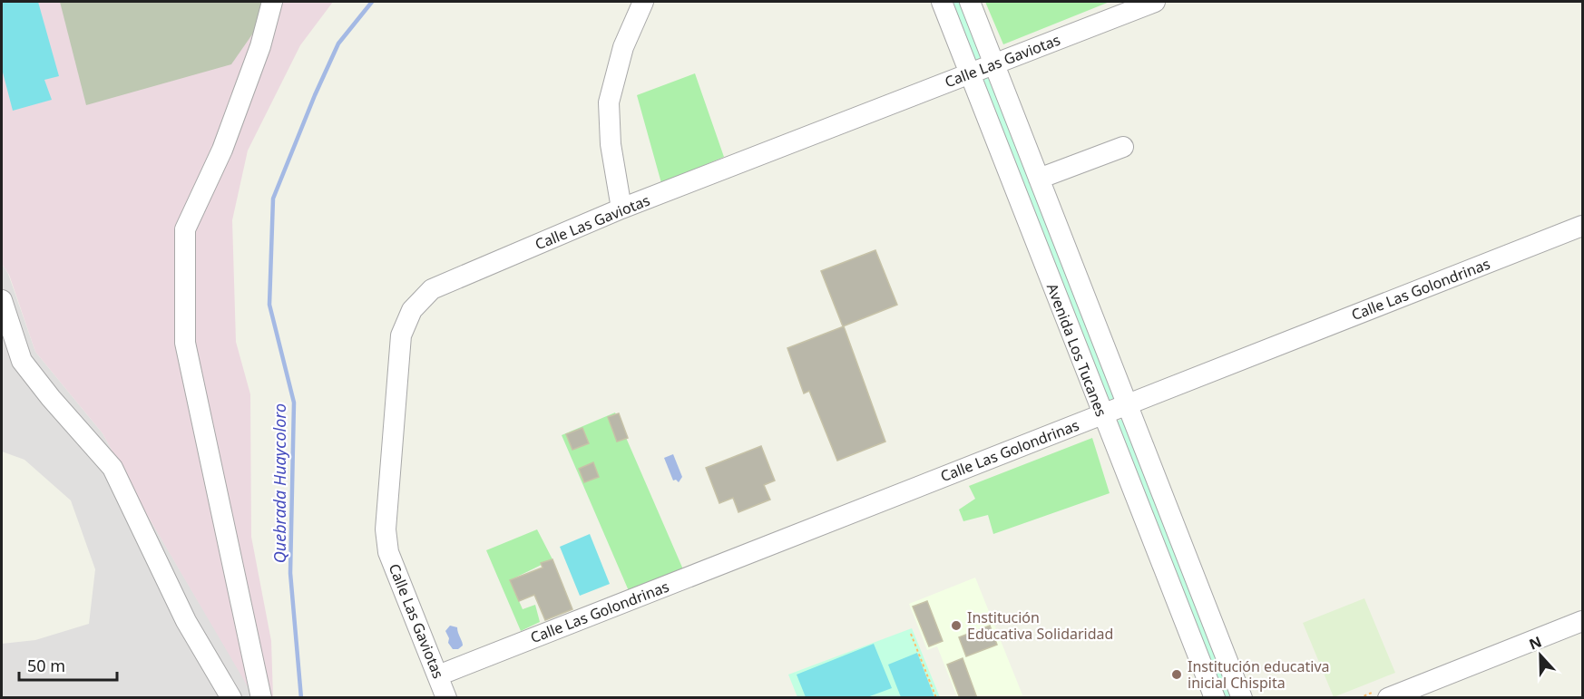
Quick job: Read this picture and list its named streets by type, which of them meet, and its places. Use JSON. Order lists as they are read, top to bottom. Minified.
{"streets":{"street":["Calle Las Gaviotas","Calle Las Golondrinas","Avenida Los Tucanes"]},"crossings":[["Calle Las Gaviotas","Calle Las Golondrinas"],["Calle Las Gaviotas","Avenida Los Tucanes"],["Calle Las Golondrinas","Avenida Los Tucanes"]],"water":["Quebrada Huaycoloro"],"places":["Institución Educativa Solidaridad","Institución educativa inicial Chispita"],"scale_bar":"50 m","north":"top"}
